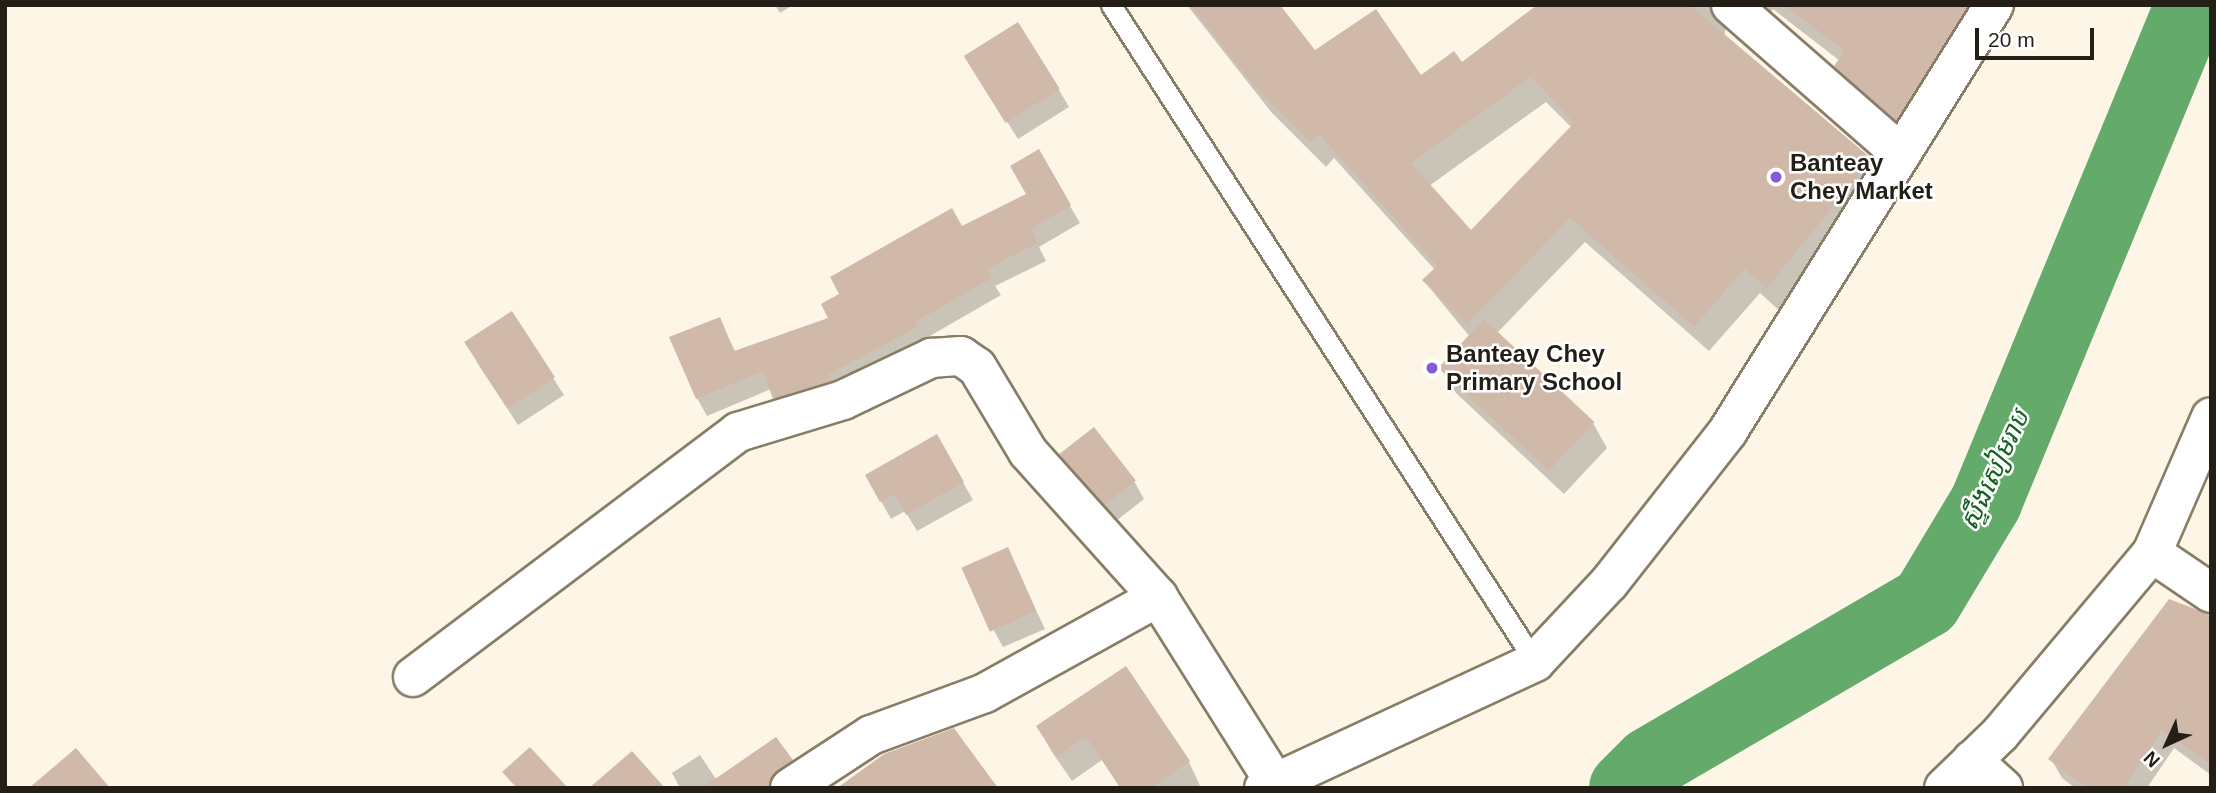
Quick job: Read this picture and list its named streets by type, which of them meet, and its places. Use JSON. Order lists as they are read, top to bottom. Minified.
{"water":["ស្ទឹងសៀមរាប"],"places":["Banteay Chey Market","Banteay Chey Primary School"],"scale_bar":"20 m","north":"bottom left"}
